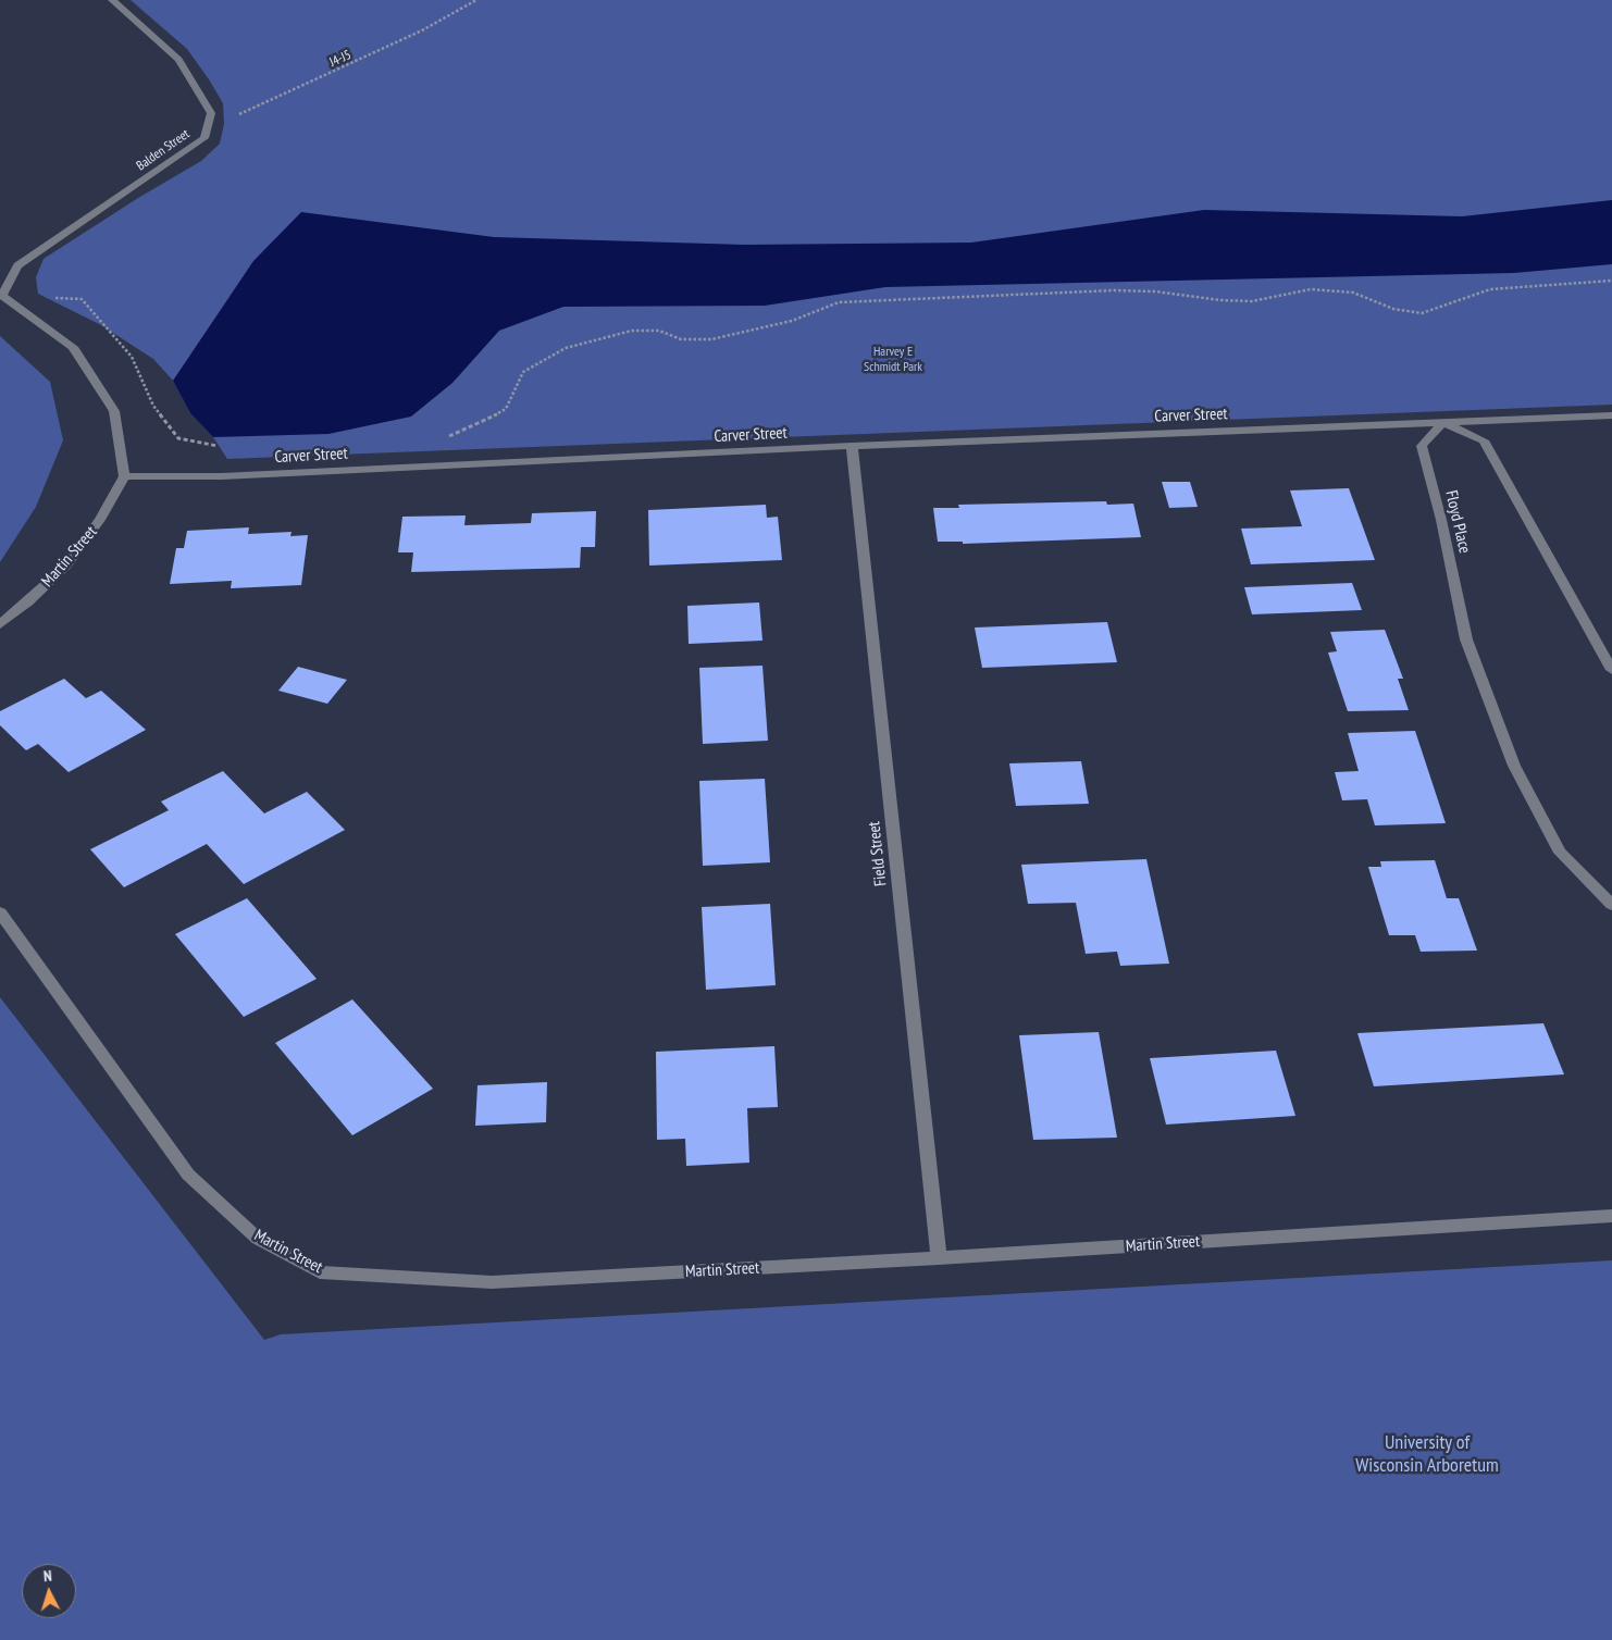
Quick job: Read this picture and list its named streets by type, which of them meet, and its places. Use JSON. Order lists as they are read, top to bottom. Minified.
{"streets":{"street":["Balden Street","Carver Street","Floyd Place","Martin Street","Field Street"],"path":["J4-J5"]},"crossings":[["J4-J5","Balden Street"],["Carver Street","Floyd Place"],["Carver Street","Martin Street"],["Carver Street","Field Street"],["Martin Street","Field Street"]],"parks":["Harvey E Schmidt Park","University of Wisconsin Arboretum"],"north":"top"}
